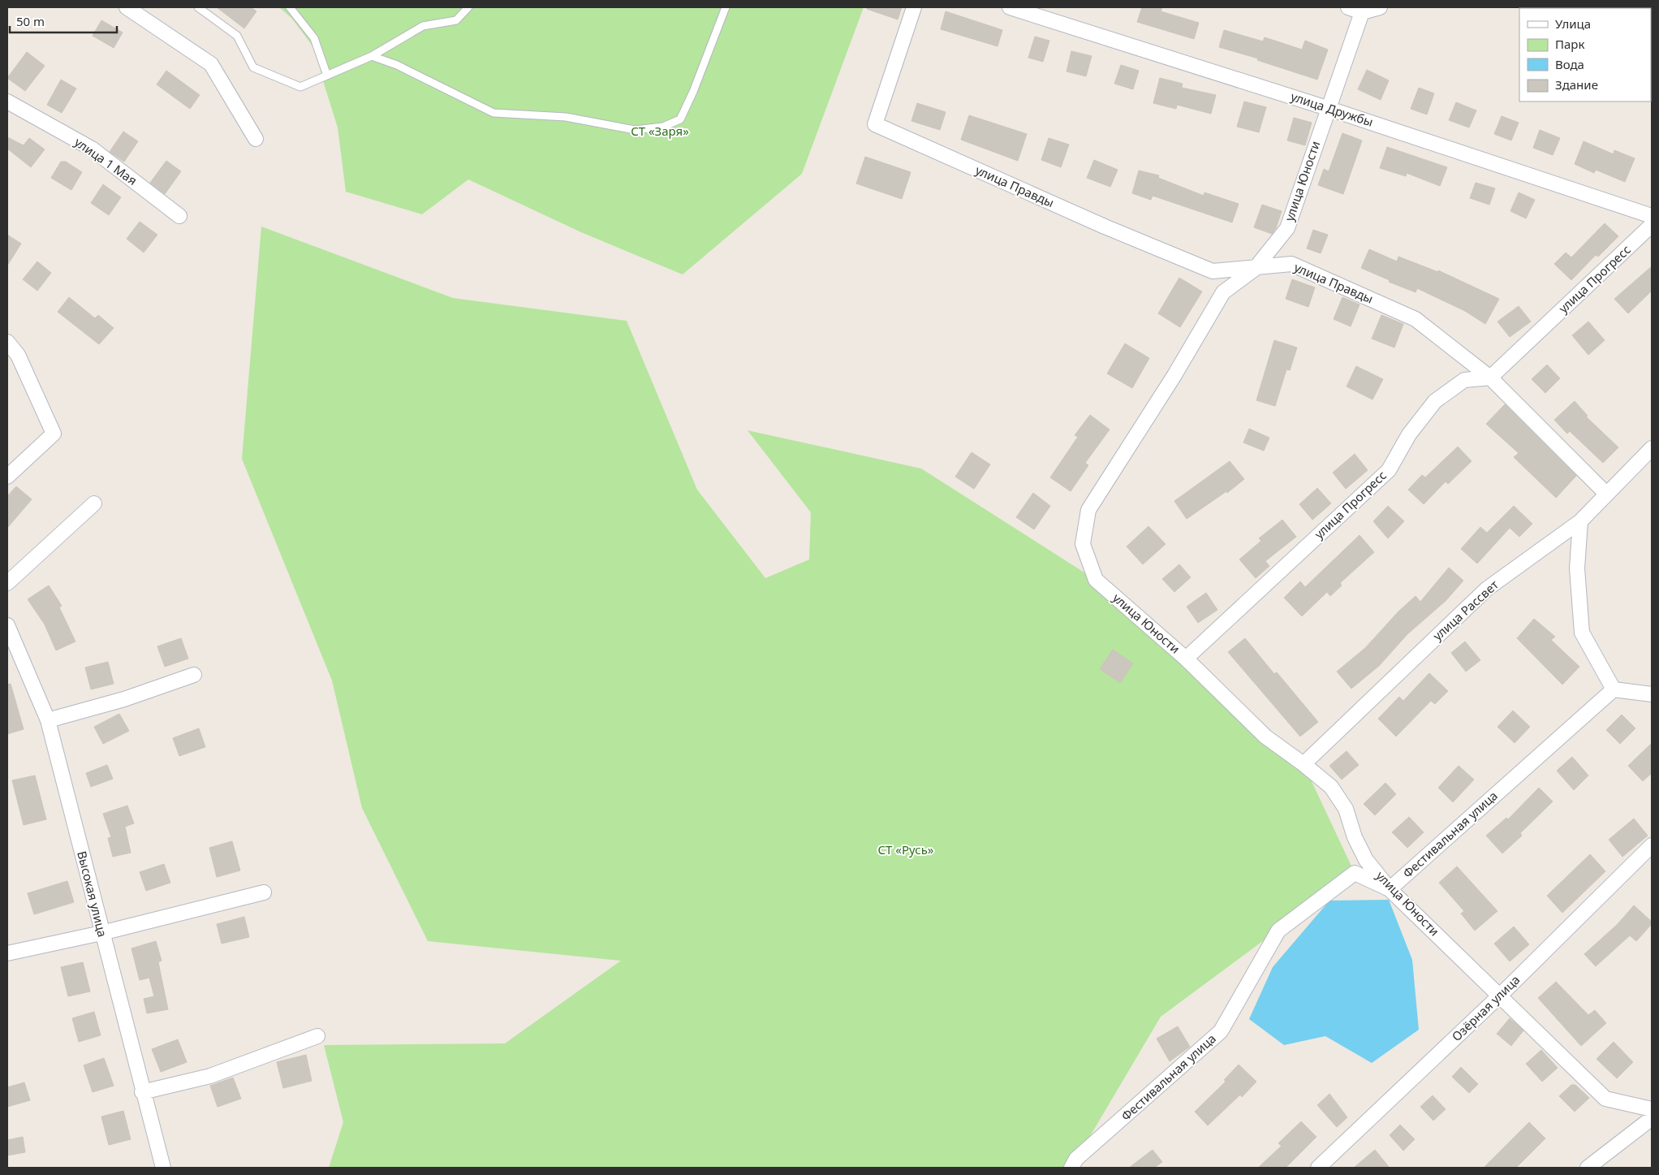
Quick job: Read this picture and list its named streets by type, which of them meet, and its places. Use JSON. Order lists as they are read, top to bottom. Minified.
{"streets":{"street":["улица Дружбы","улица 1 Мая","улица Юности","улица Правды","улица Прогресс","улица Рассвет","Фестивальная улица","Высокая улица","Озёрная улица"]},"crossings":[["улица Дружбы","улица Юности"],["улица Юности","улица Правды"],["улица Юности","улица Прогресс"],["улица Юности","улица Рассвет"],["улица Юности","Фестивальная улица"],["улица Юности","Озёрная улица"],["улица Правды","улица Прогресс"],["улица Правды","улица Рассвет"]],"parks":["СТ «Заря»","СТ «Русь»"],"legend":["Улица","Парк","Вода","Здание"],"scale_bar":"50 m"}
